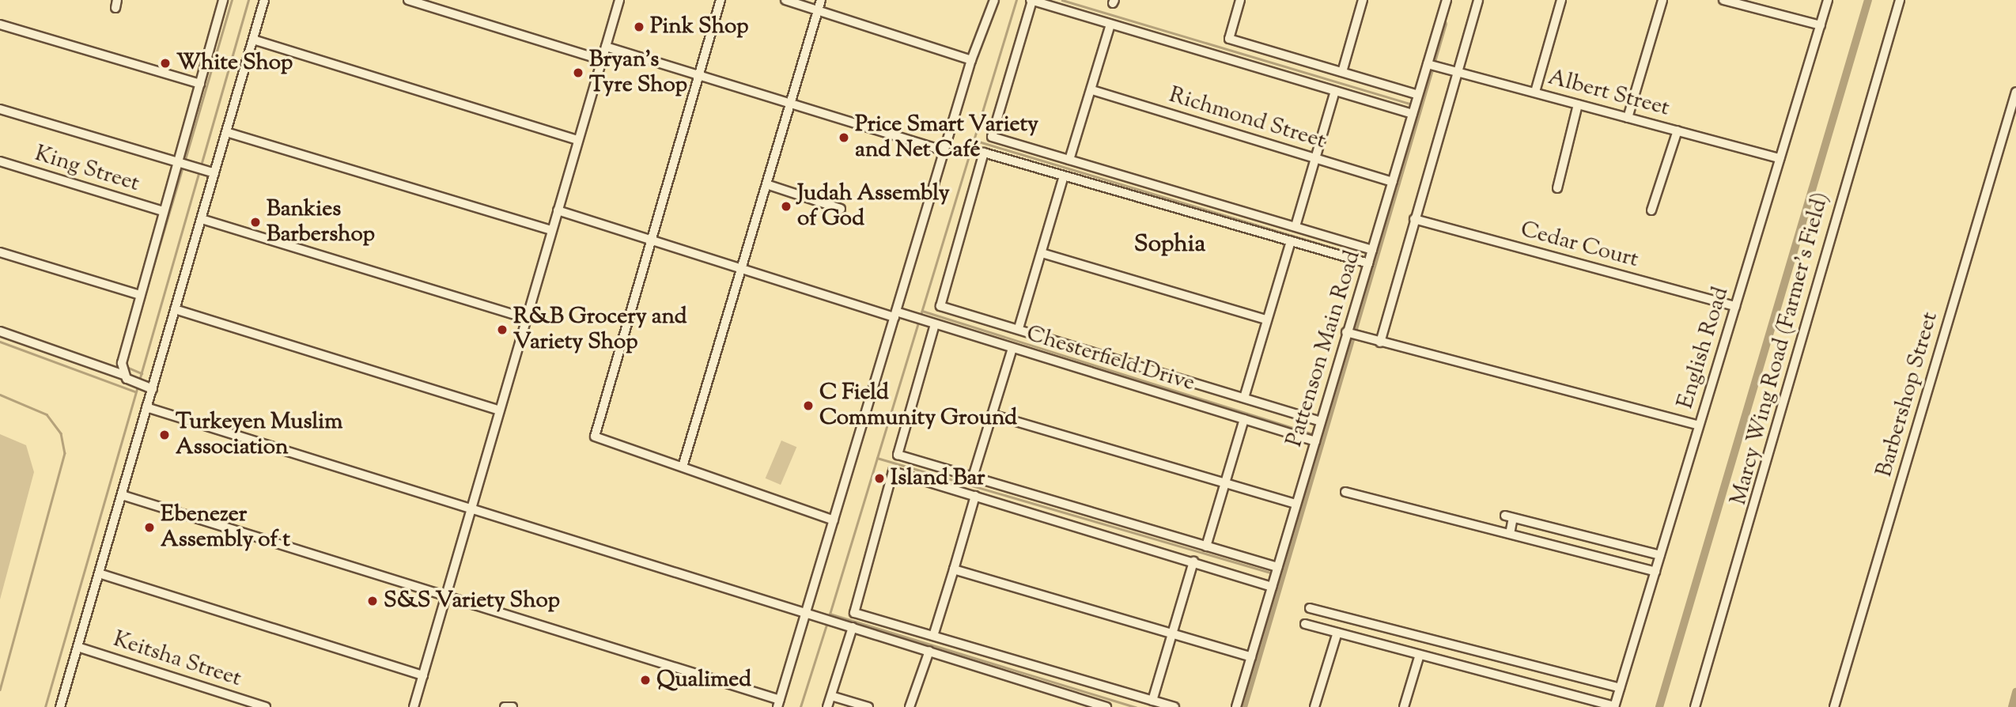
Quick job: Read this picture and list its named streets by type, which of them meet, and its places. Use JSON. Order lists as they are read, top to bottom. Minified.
{"streets":{"street":["Albert Street","Richmond Street","King Street","Cedar Court","English Road","Pattenson Main Road","Marcy Wing Road (Farmer's Field)","Chesterfield Drive","Barbershop Street","Keitsha Street"]},"crossings":[["Albert Street","English Road"],["Albert Street","Pattenson Main Road"],["Richmond Street","Pattenson Main Road"],["Cedar Court","English Road"],["Pattenson Main Road","Chesterfield Drive"]],"districts":["Sophia"],"places":["Pink Shop","White Shop","Bryan's Tyre Shop","Price Smart Variety and Net Café","Judah Assembly of God","Bankies Barbershop","R&B Grocery and Variety Shop","C Field Community Ground","Turkeyen Muslim Association","Island Bar","Ebenezer Assembly of t","S&S Variety Shop","Qualimed"]}
